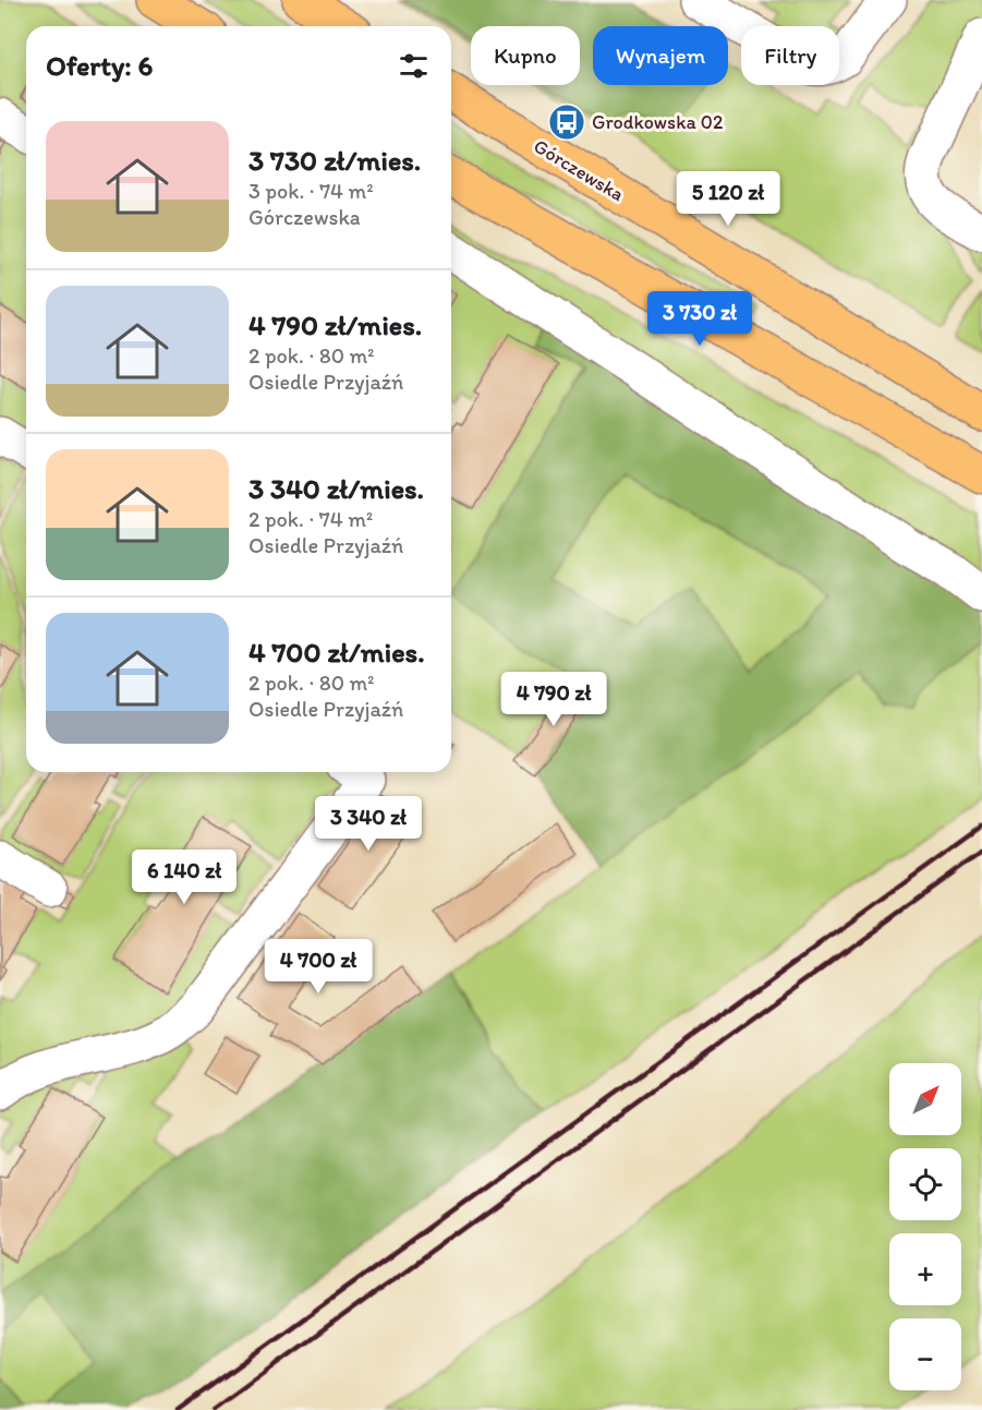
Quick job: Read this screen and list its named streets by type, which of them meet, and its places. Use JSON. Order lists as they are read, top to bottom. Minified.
{"streets":{"main road":["Górczewska"]},"places":{"bus stop":["Grodkowska 02"]},"north":"top right","page":{"chip":["Kupno","Wynajem","Filtry"],"heading":"Oferty: 6","list":[{"name":"3 730 zł/mies.","note":"3 pok. · 74 m² · Górczewska"},{"name":"4 790 zł/mies.","note":"2 pok. · 80 m² · Osiedle Przyjaźń"},{"name":"3 340 zł/mies.","note":"2 pok. · 74 m² · Osiedle Przyjaźń"},{"name":"4 700 zł/mies.","note":"2 pok. · 80 m² · Osiedle Przyjaźń"}],"price":["5 120 zł","3 730 zł","4 790 zł","3 340 zł","6 140 zł","4 700 zł"],"map_buttons":["+","−"]}}
